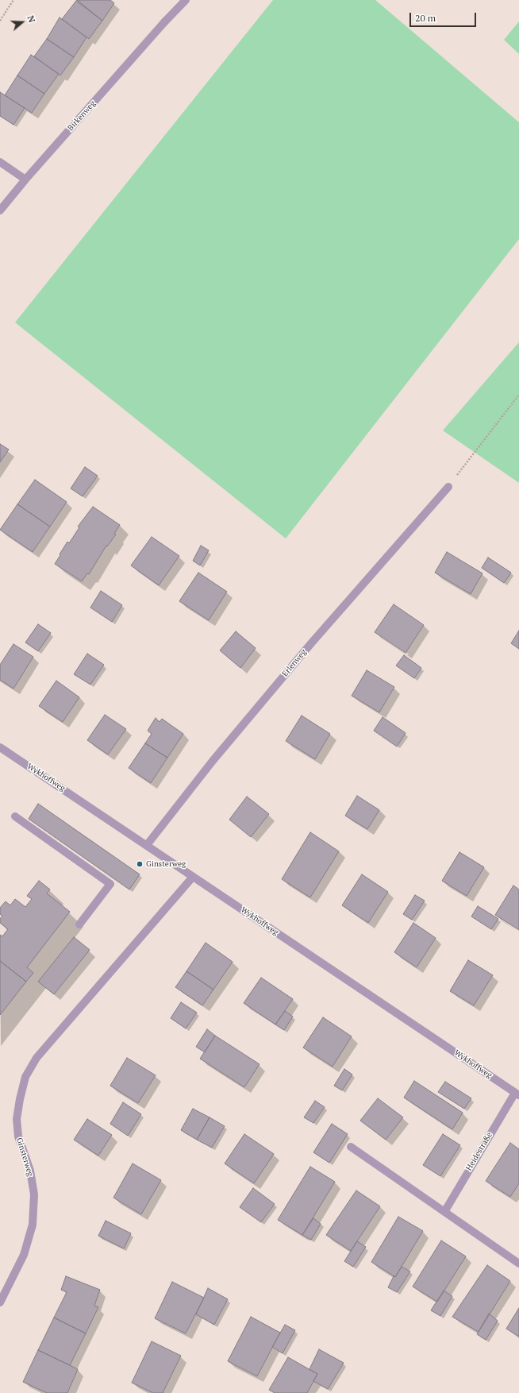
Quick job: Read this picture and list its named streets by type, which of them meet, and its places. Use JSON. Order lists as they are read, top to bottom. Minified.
{"streets":{"street":["Birkenweg","Erlenweg","Wykhoffweg","Heidestraße","Ginsterweg"]},"crossings":[["Erlenweg","Wykhoffweg"],["Wykhoffweg","Heidestraße"],["Wykhoffweg","Ginsterweg"]],"places":["Ginsterweg"],"scale_bar":"20 m","north":"right"}
